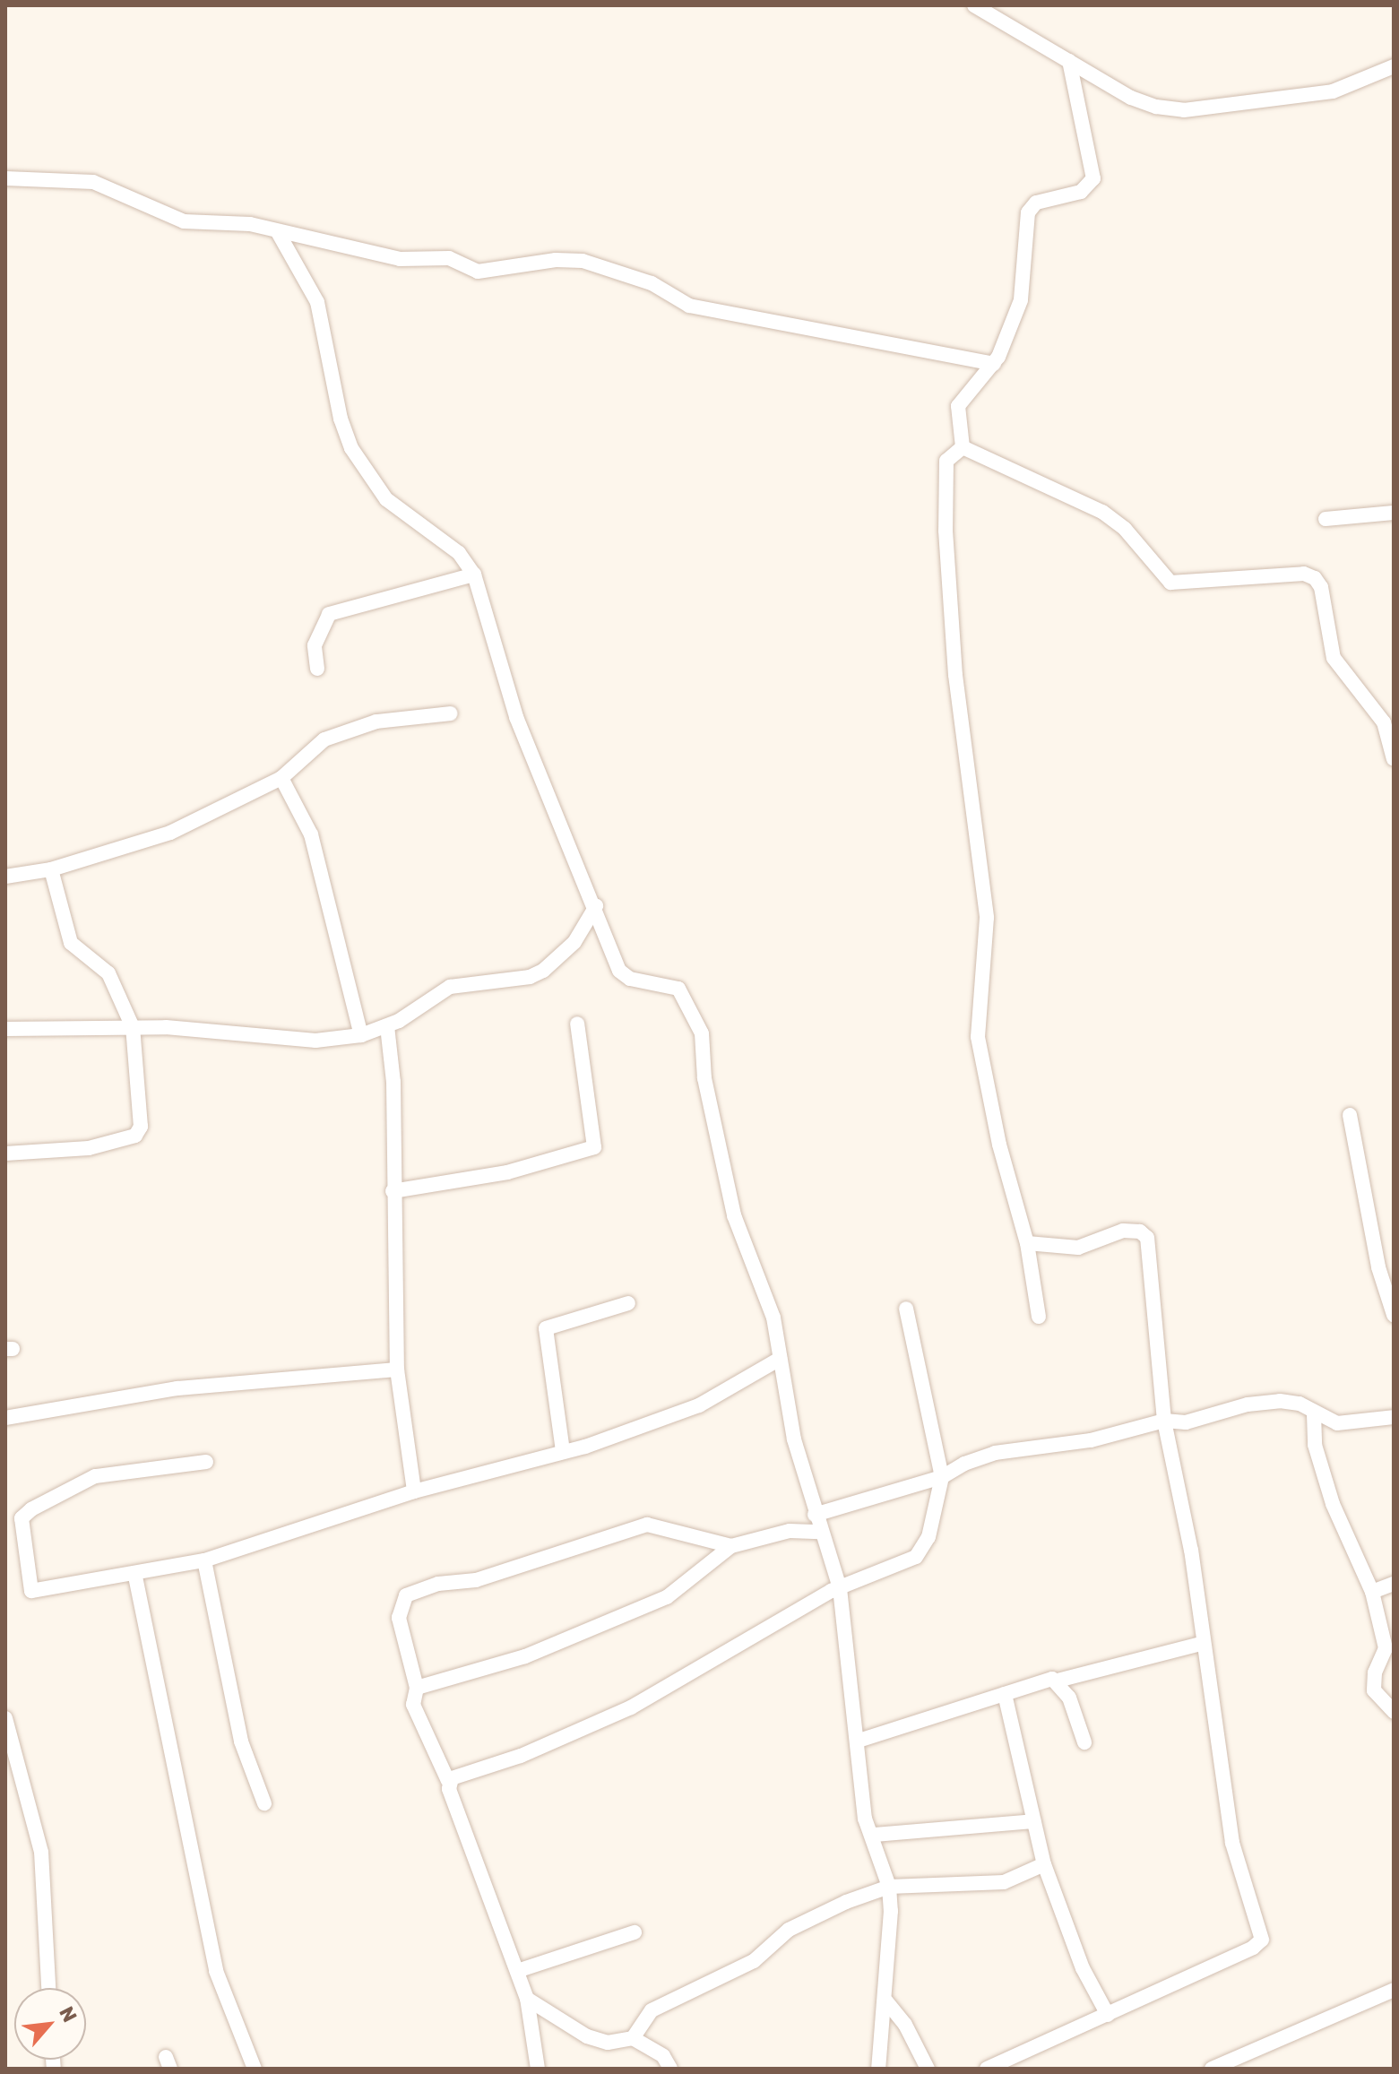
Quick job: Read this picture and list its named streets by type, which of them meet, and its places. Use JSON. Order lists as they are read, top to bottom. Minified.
{"north":"top right"}
